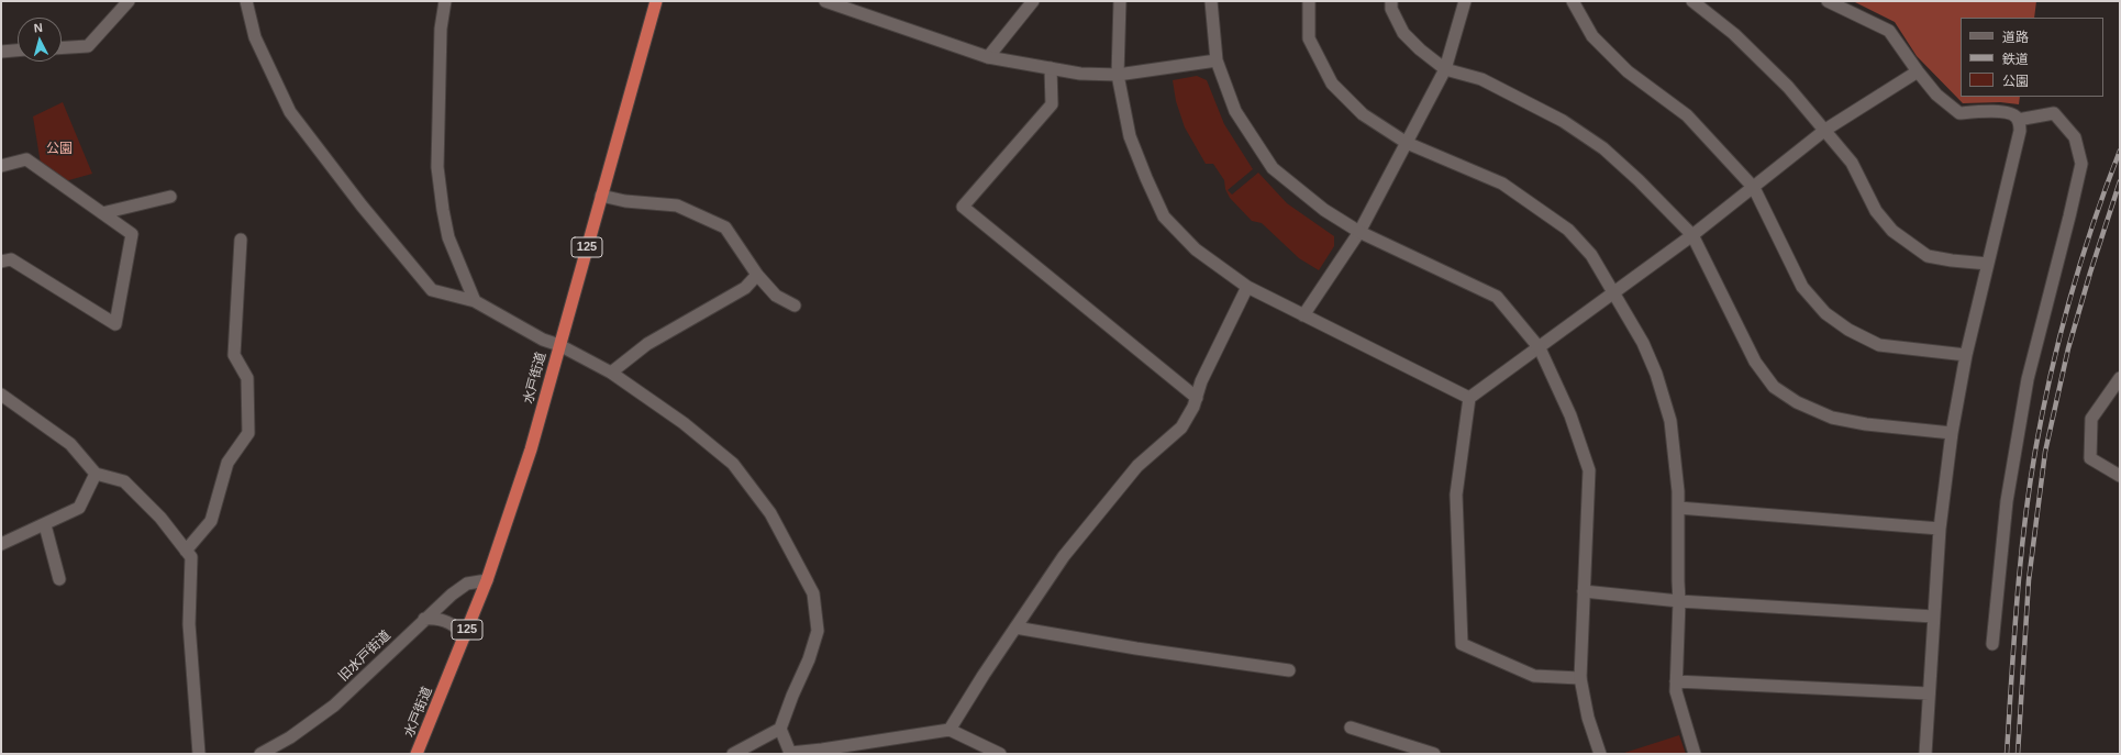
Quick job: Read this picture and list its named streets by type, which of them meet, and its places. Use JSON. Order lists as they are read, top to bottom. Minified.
{"streets":{"highway":["125","水戸街道"],"street":["旧水戸街道"]},"crossings":[["水戸街道","旧水戸街道"]],"parks":["公園"],"legend":["道路","鉄道","公園"],"north":"top"}
